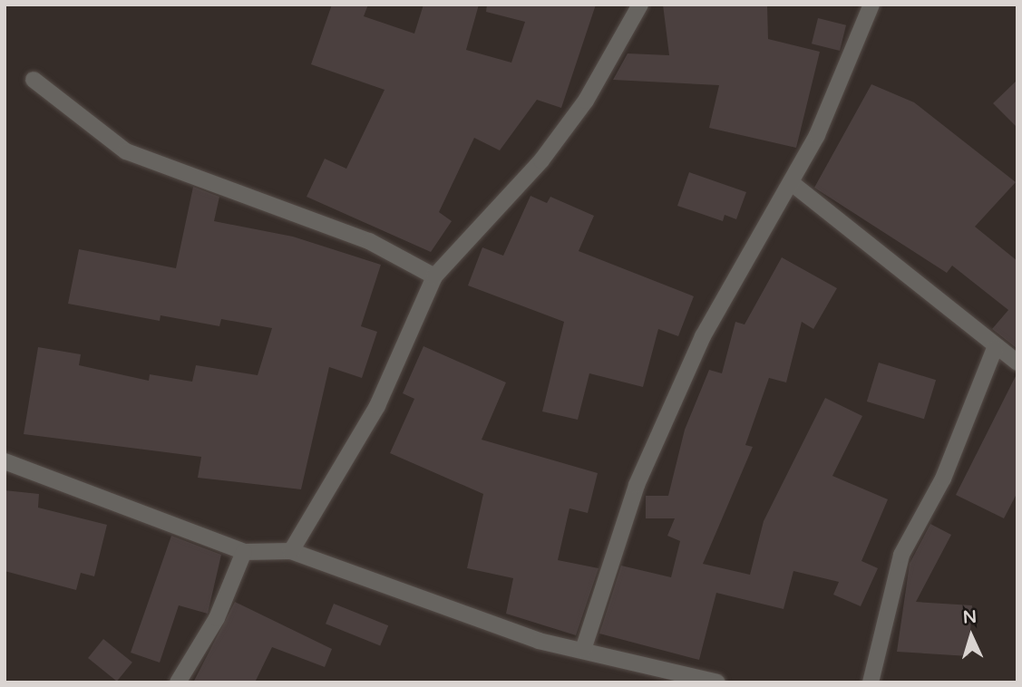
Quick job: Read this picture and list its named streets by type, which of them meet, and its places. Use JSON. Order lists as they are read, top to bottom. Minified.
{"north":"top"}
